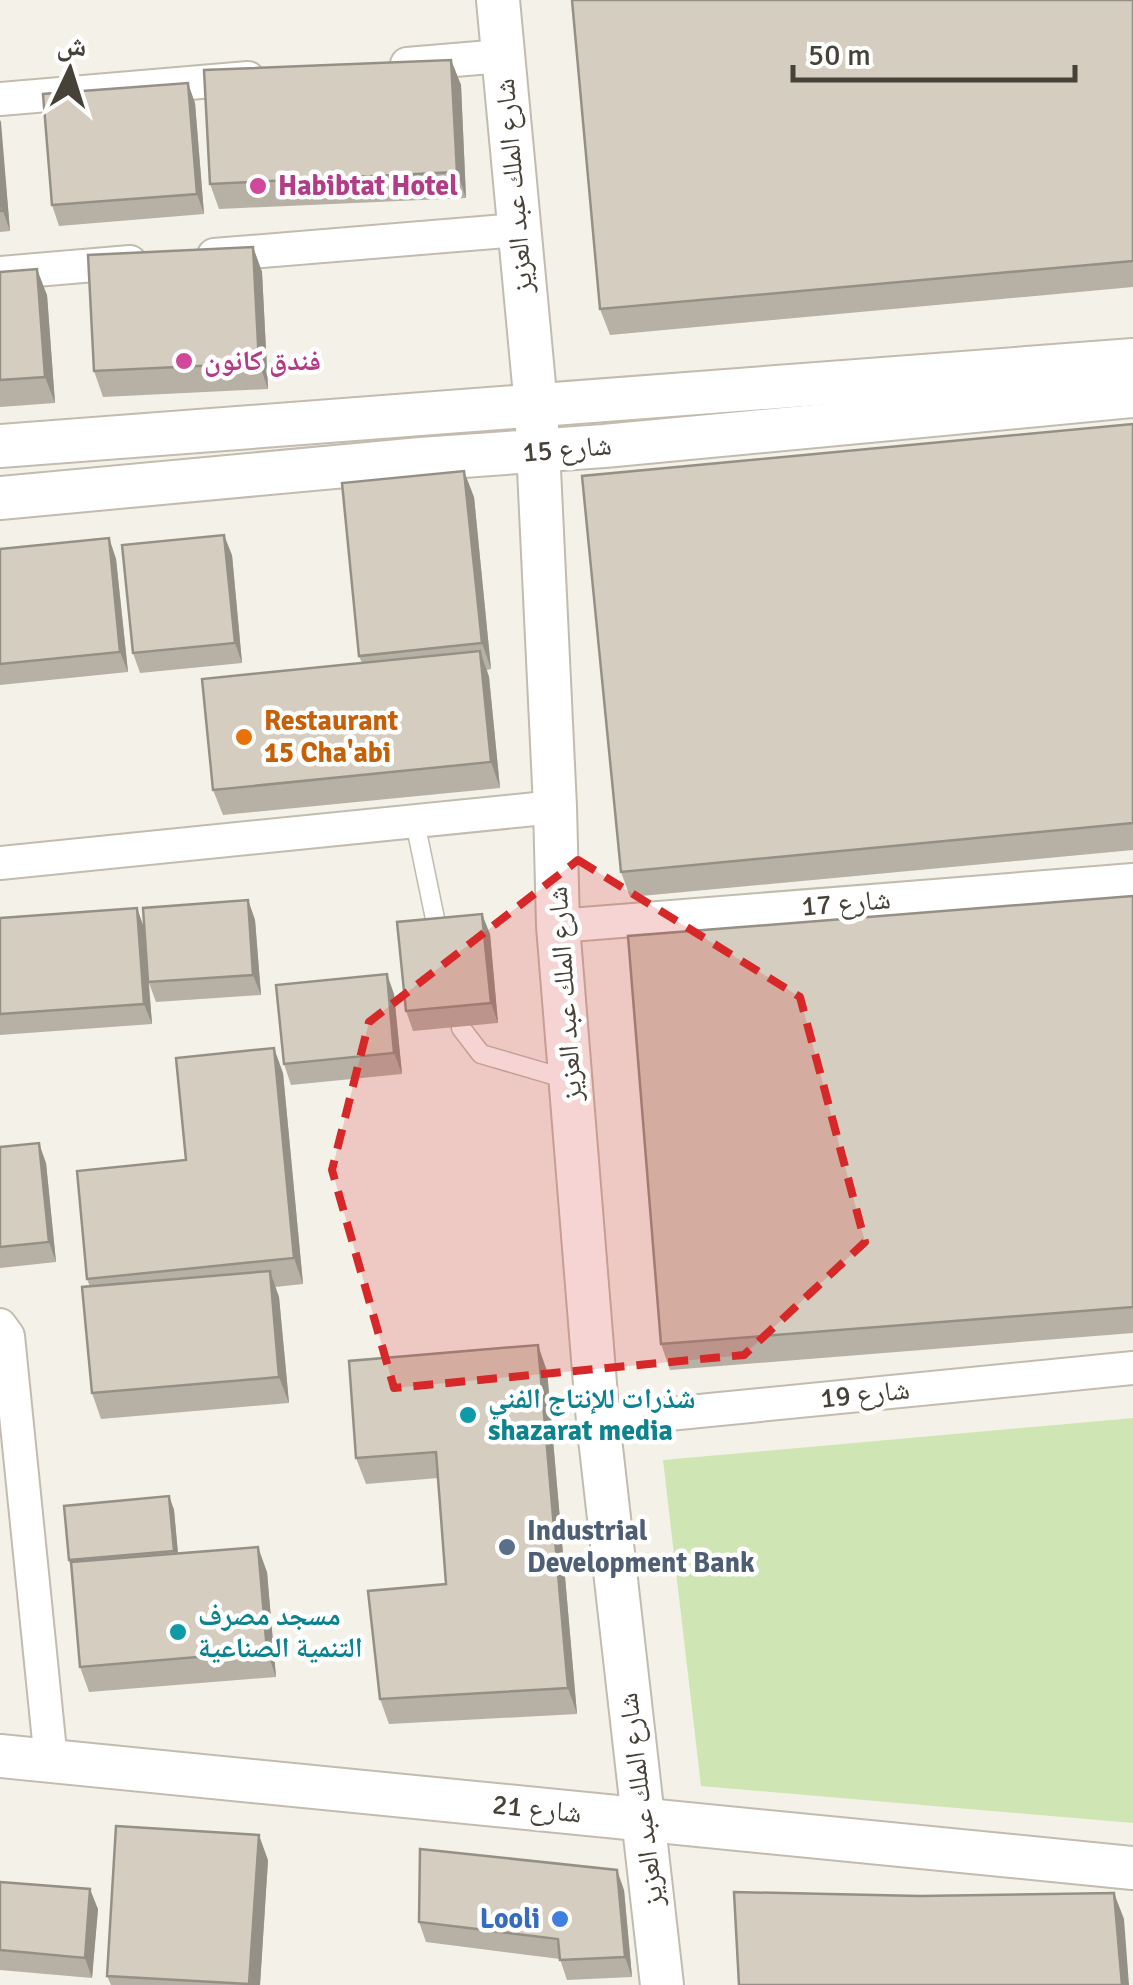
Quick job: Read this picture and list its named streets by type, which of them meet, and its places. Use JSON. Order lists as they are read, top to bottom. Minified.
{"streets":{"street":["شارع الملك عبد العزيز","شارع 15","شارع 17","شارع 19","شارع 21"]},"crossings":[["شارع الملك عبد العزيز","شارع 15"],["شارع الملك عبد العزيز","شارع 17"],["شارع الملك عبد العزيز","شارع 19"],["شارع الملك عبد العزيز","شارع 21"]],"places":["Habibtat Hotel","فندق كانون","Restaurant 15 Cha'abi","شذرات للإنتاج الفني shazarat media","Industrial Development Bank","مسجد مصرف التنمية الصناعية","Looli"],"scale_bar":"50 m","north":"top"}
